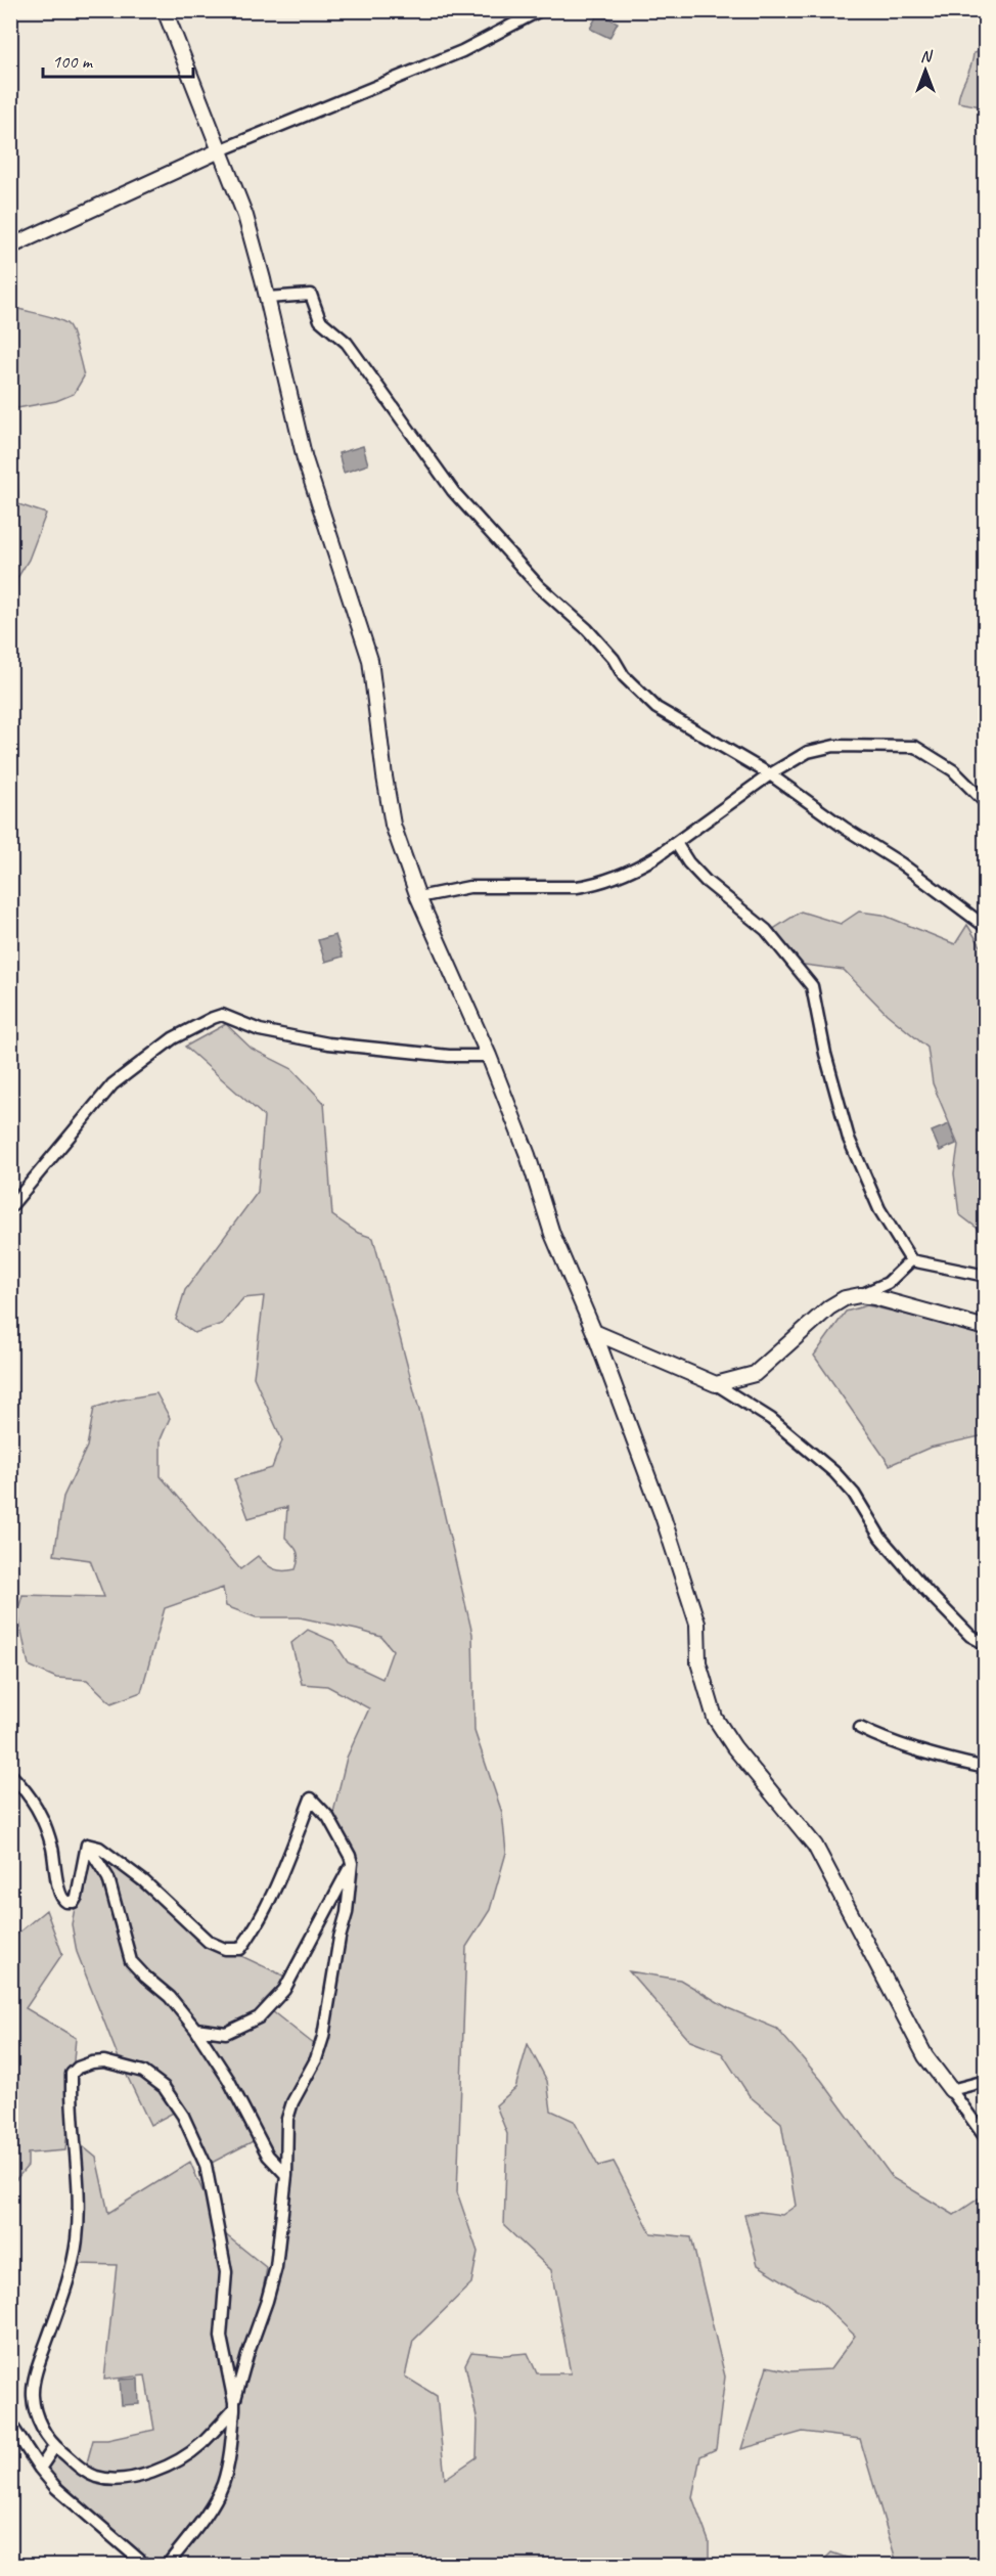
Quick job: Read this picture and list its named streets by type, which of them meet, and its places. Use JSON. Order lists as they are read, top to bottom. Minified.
{"scale_bar":"100 m","north":"top"}
